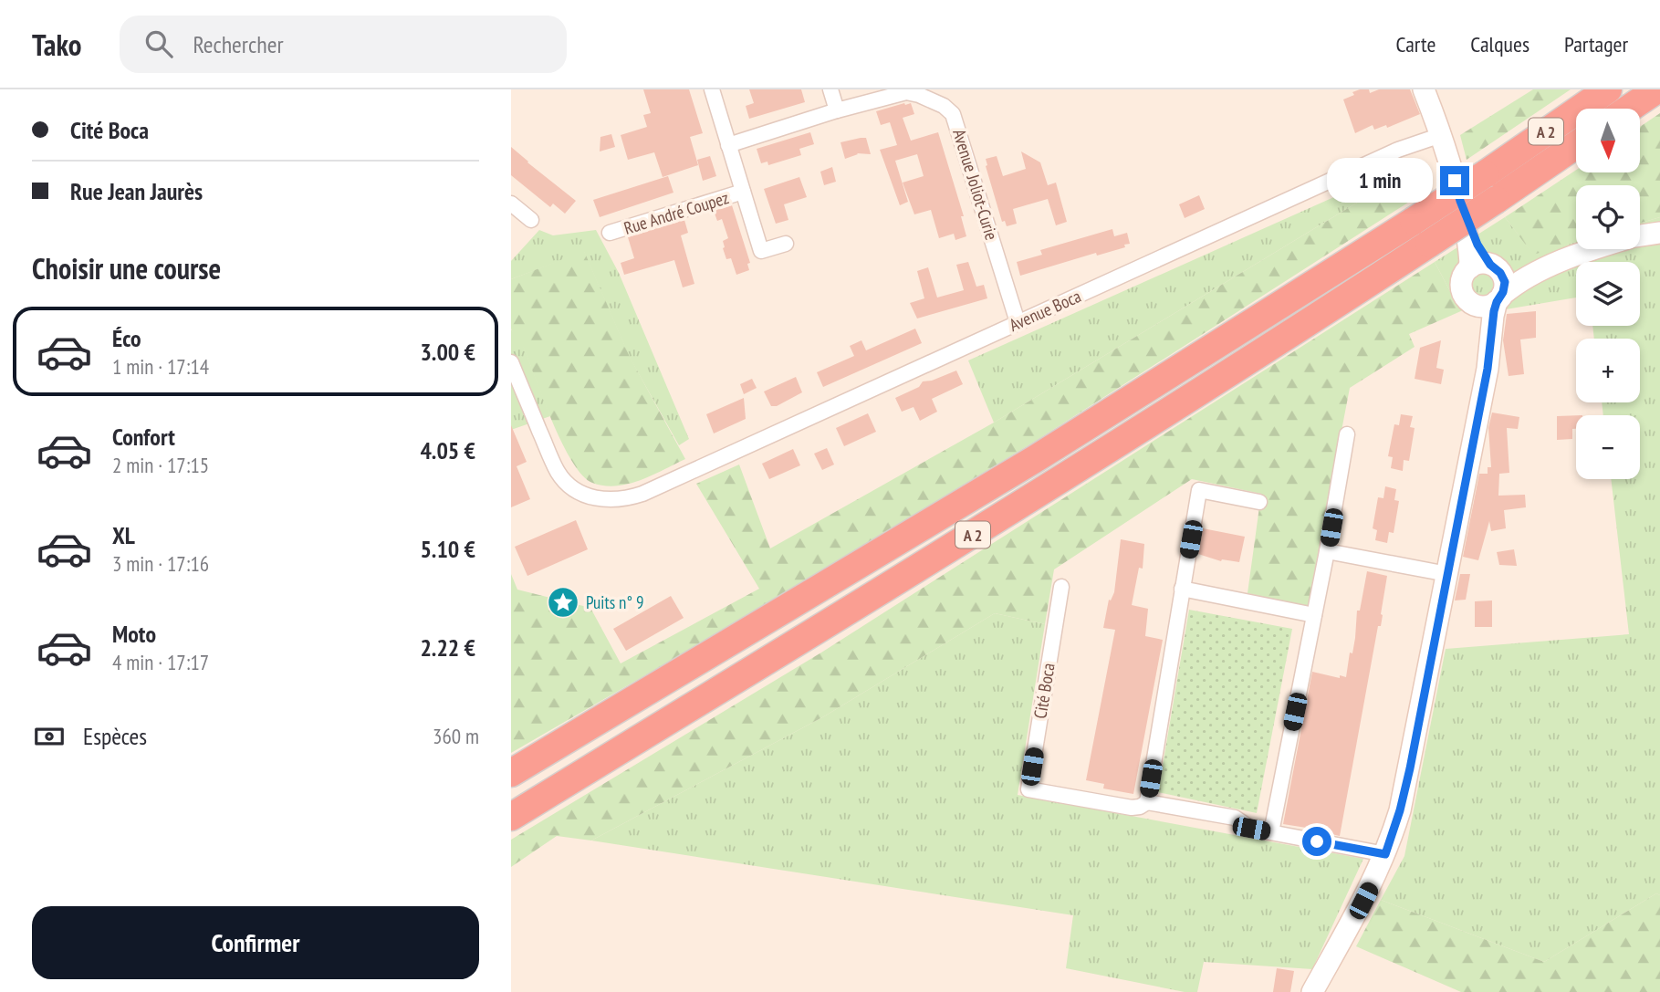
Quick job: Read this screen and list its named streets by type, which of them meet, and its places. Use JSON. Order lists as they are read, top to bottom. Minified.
{"streets":{"highway":["A 2"],"street":["Avenue Joliot-Curie","Rue André Coupez","Avenue Boca","Cité Boca"]},"crossings":[["Avenue Joliot-Curie","Avenue Boca"]],"places":{"place":["Puits n° 9"]},"north":"bottom","page":{"header":"Tako","search":"Rechercher","nav":["Carte","Calques","Partager"],"banner":["Cité Boca","Rue Jean Jaurès"],"map_buttons":["+","−"],"bubble":"1 min","heading":"Choisir une course","list":[{"name":"Éco","note":"1 min · 17:14","value":"3.00 €"},{"name":"Confort","note":"2 min · 17:15","value":"4.05 €"},{"name":"XL","note":"3 min · 17:16","value":"5.10 €"},{"name":"Moto","note":"4 min · 17:17","value":"2.22 €"}],"pay":["Espèces","360 m"],"buttons":"Confirmer"}}
